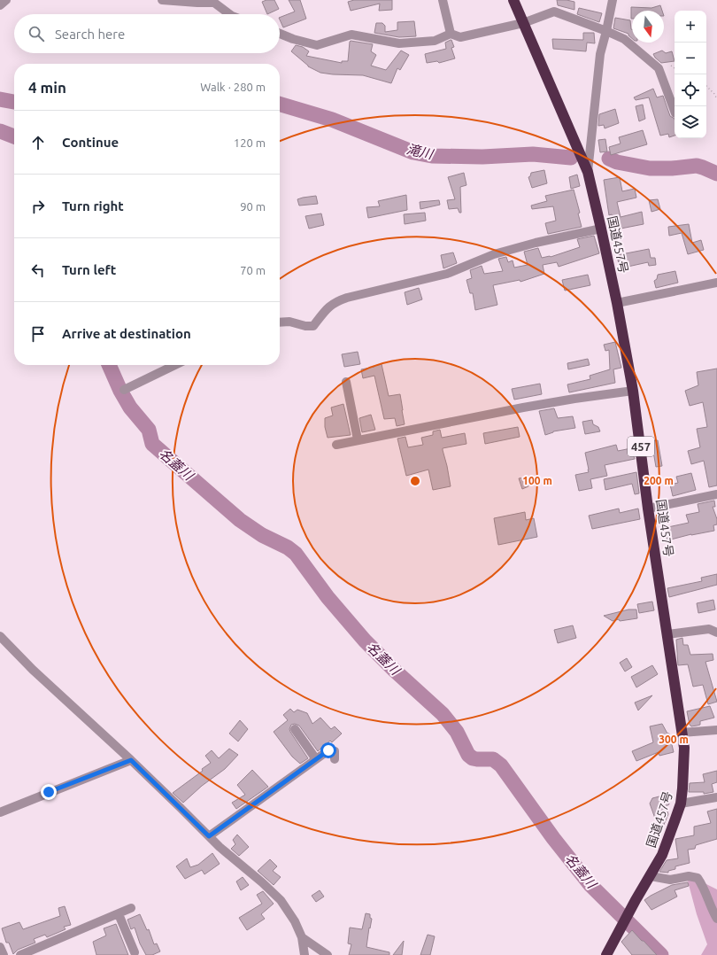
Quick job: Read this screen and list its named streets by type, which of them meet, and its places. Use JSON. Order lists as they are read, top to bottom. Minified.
{"streets":{"highway":["国道457号","457"]},"water":["滝川","名蓋川"],"north":"bottom","page":{"map_buttons":["+","−"],"search":"Search here","heading":["4 min","Walk · 280 m"],"list":[["Continue","120 m"],["Turn right","90 m"],["Turn left","70 m"],"Arrive at destination"]},"rings":["100 m","200 m","300 m"]}
